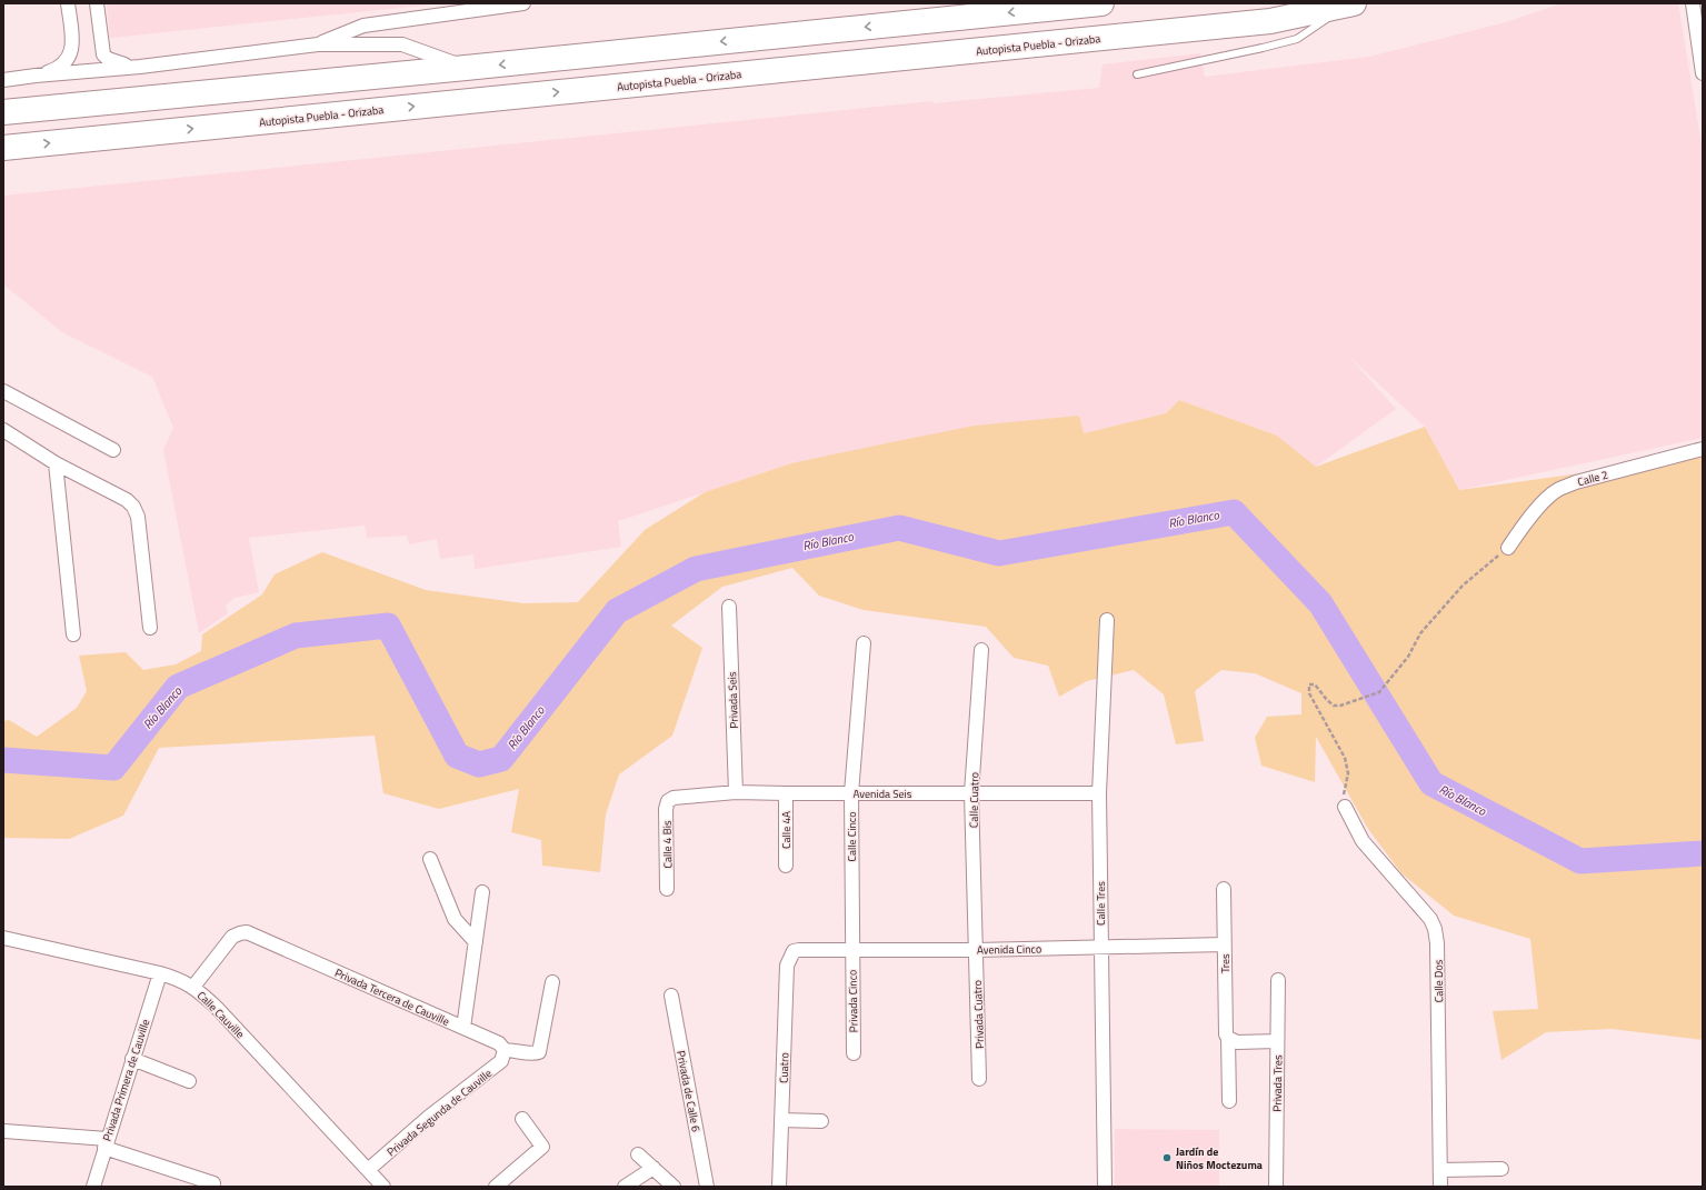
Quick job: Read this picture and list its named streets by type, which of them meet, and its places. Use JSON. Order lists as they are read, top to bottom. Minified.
{"streets":{"highway":["Autopista Puebla - Orizaba"],"street":["Calle 2","Privada Seis","Avenida Seis","Calle Cuatro","Calle 4A","Calle Cinco","Calle 4 Bis","Calle Tres","Avenida Cinco","Tres","Calle Dos","Privada Tercera de Cauville","Privada Cinco","Calle Cauville","Privada Cuatro","Cuatro","Privada Primera de Cauville","Privada Tres","Privada de Calle 6","Privada Segunda de Cauville"]},"crossings":[["Privada Seis","Avenida Seis"],["Avenida Seis","Calle Cuatro"],["Avenida Seis","Calle 4A"],["Avenida Seis","Calle Cinco"],["Avenida Seis","Calle 4 Bis"],["Avenida Seis","Calle Tres"],["Calle Cuatro","Avenida Cinco"],["Calle Cuatro","Privada Cuatro"],["Calle Cinco","Avenida Cinco"],["Calle Cinco","Privada Cinco"],["Calle Tres","Avenida Cinco"],["Avenida Cinco","Tres"],["Avenida Cinco","Privada Cinco"],["Avenida Cinco","Privada Cuatro"],["Avenida Cinco","Cuatro"],["Privada Tercera de Cauville","Calle Cauville"],["Calle Cauville","Privada Primera de Cauville"],["Calle Cauville","Privada Segunda de Cauville"]],"water":["Río Blanco"],"places":["Jardín de Niños Moctezuma"]}
